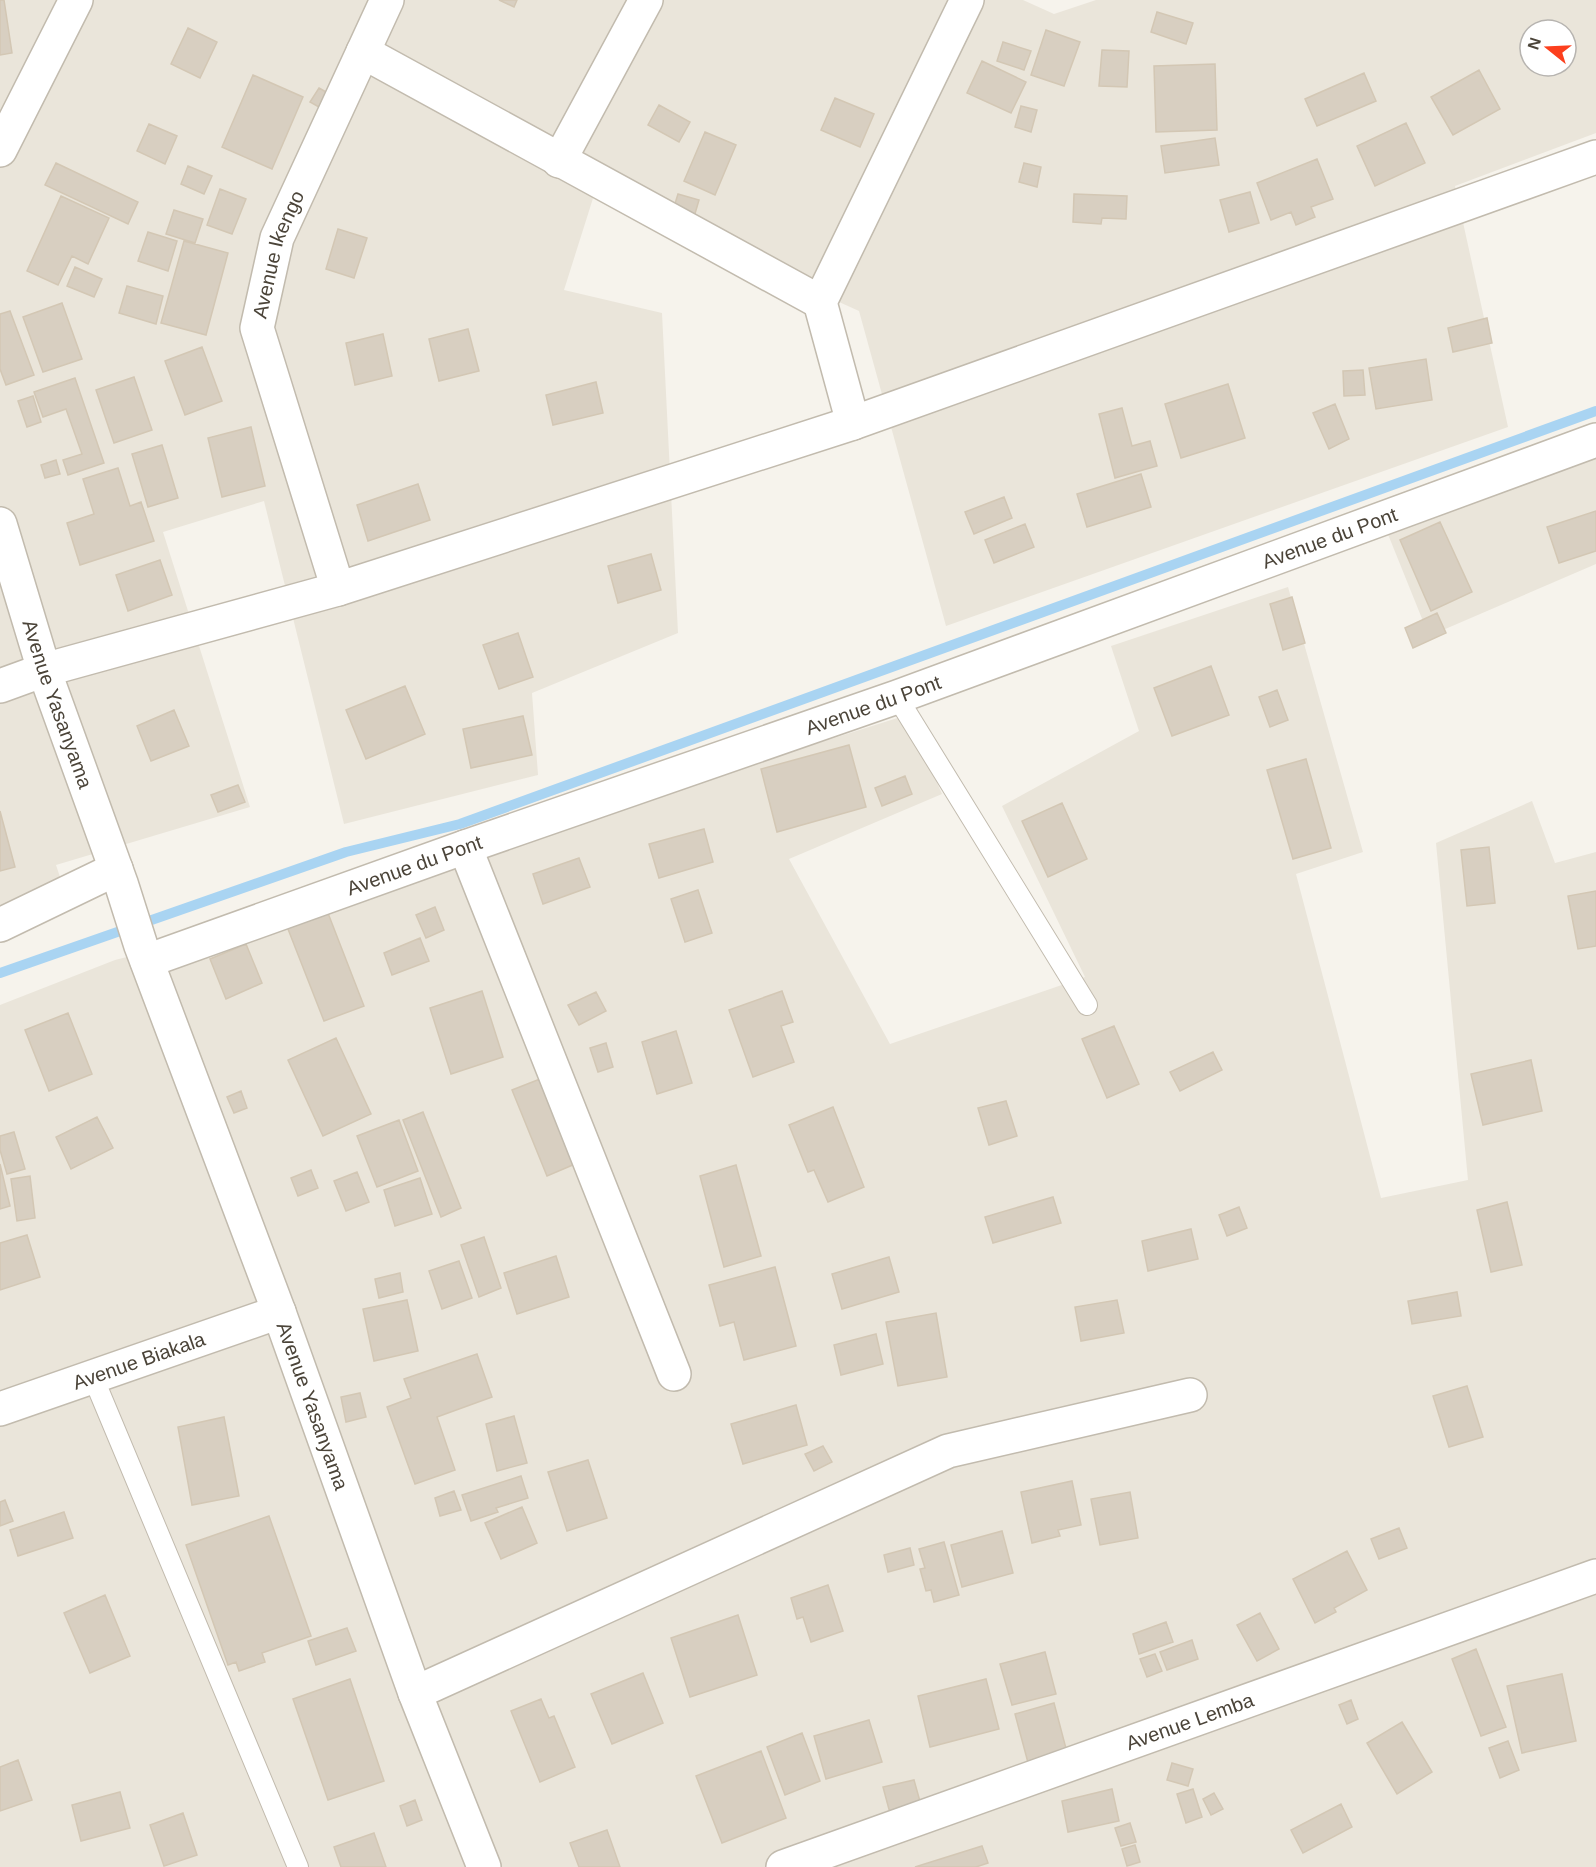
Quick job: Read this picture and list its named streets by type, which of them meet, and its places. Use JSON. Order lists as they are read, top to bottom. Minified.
{"streets":{"street":["Avenue Ikengo","Avenue du Pont","Avenue Yasanyama","Avenue Biakala","Avenue Lemba"]},"crossings":[["Avenue du Pont","Avenue Yasanyama"],["Avenue Yasanyama","Avenue Biakala"]],"north":"left"}
